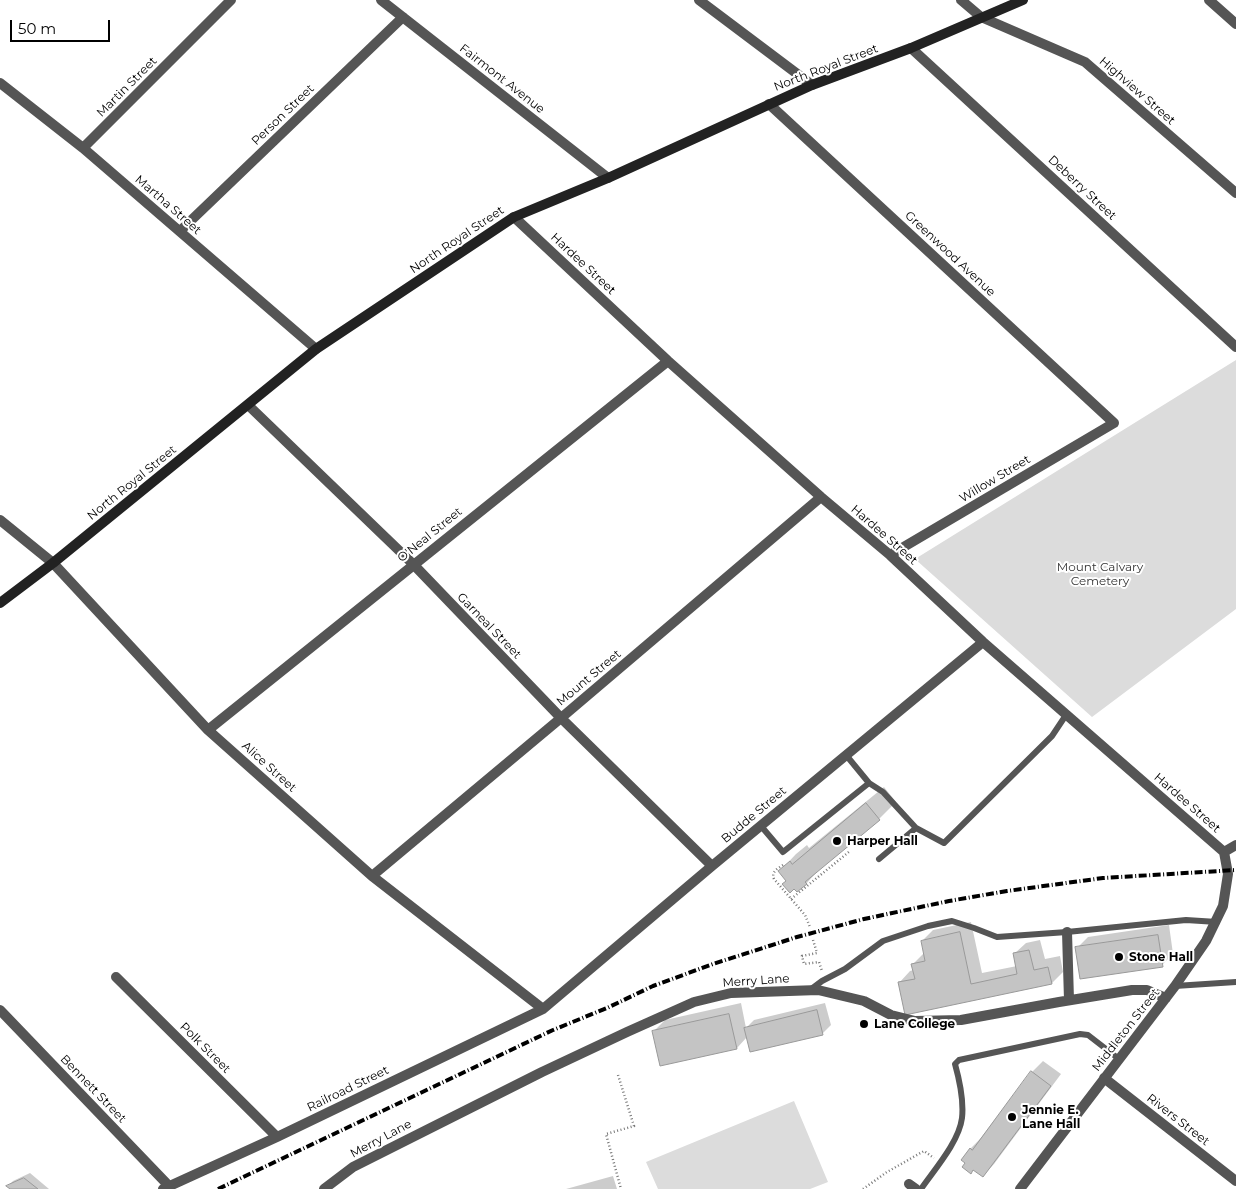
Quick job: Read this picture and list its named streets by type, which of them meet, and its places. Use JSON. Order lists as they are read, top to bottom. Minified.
{"streets":{"main road":["North Royal Street"],"street":["Fairmont Avenue","Martin Street","Highview Street","Person Street","Deberry Street","Martha Street","Greenwood Avenue","Hardee Street","Willow Street","O'Neal Street","Garneal Street","Mount Street","Alice Street","Budde Street","Merry Lane","Middleton Street","Polk Street","Bennett Street","Railroad Street","Rivers Street"]},"crossings":[["North Royal Street","Fairmont Avenue"],["North Royal Street","Highview Street"],["North Royal Street","Deberry Street"],["North Royal Street","Martha Street"],["North Royal Street","Greenwood Avenue"],["North Royal Street","Hardee Street"],["North Royal Street","Garneal Street"],["North Royal Street","Alice Street"],["Fairmont Avenue","Person Street"],["Martin Street","Martha Street"],["Person Street","Martha Street"],["Greenwood Avenue","Willow Street"],["Hardee Street","Willow Street"],["Hardee Street","O'Neal Street"],["Hardee Street","Mount Street"],["Hardee Street","Budde Street"],["Hardee Street","Middleton Street"],["O'Neal Street","Garneal Street"],["O'Neal Street","Alice Street"],["Garneal Street","Mount Street"],["Garneal Street","Budde Street"],["Mount Street","Alice Street"],["Alice Street","Budde Street"],["Alice Street","Railroad Street"],["Budde Street","Railroad Street"],["Merry Lane","Middleton Street"],["Middleton Street","Rivers Street"],["Polk Street","Railroad Street"],["Bennett Street","Railroad Street"]],"parks":["Mount Calvary Cemetery"],"places":["Harper Hall","Stone Hall","Lane College","Jennie E. Lane Hall"],"scale_bar":"50 m"}
